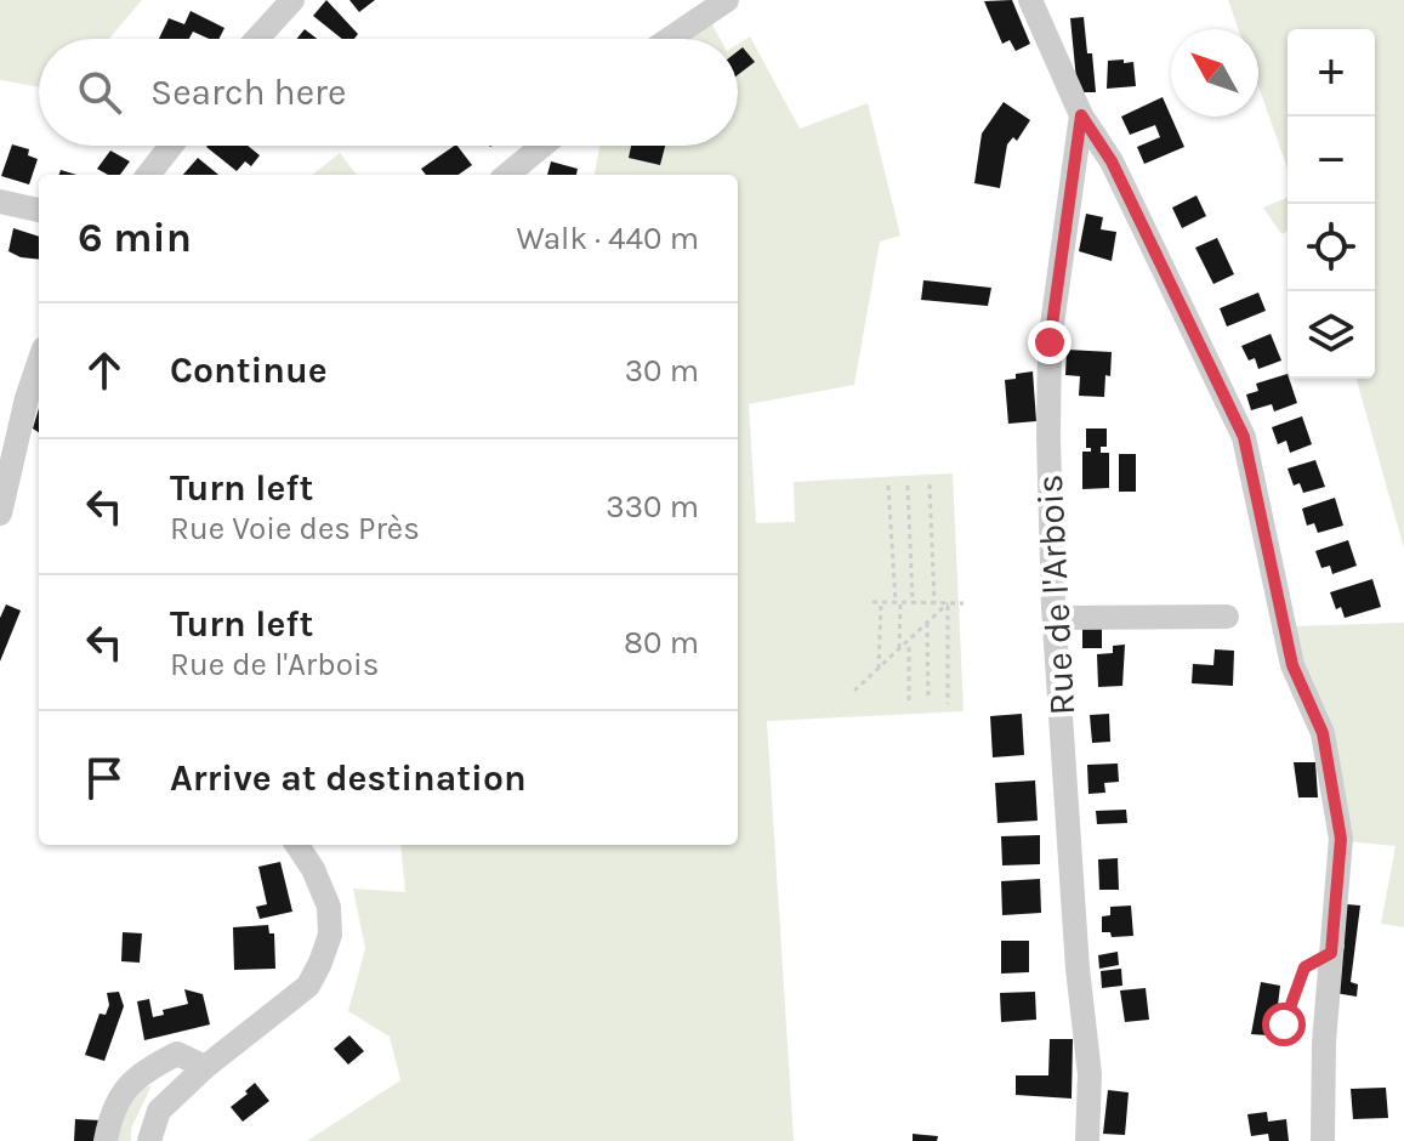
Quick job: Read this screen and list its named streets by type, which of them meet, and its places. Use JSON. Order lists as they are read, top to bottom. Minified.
{"streets":{"street":["Rue de l'Arbois"]},"north":"top left","page":{"map_buttons":["+","−"],"search":"Search here","heading":["6 min","Walk · 440 m"],"list":[["Continue","30 m"],["Turn left","Rue Voie des Près","330 m"],["Turn left","Rue de l'Arbois","80 m"],"Arrive at destination"]}}
